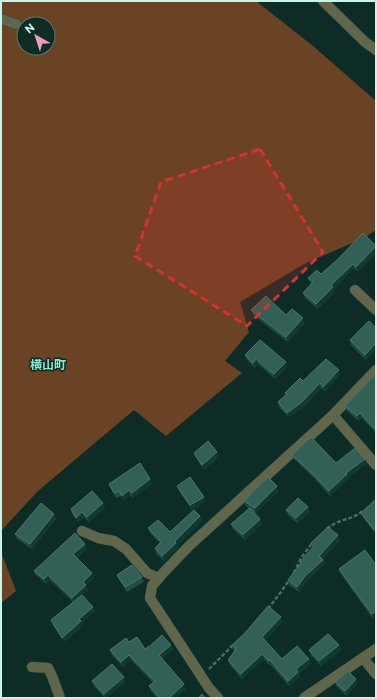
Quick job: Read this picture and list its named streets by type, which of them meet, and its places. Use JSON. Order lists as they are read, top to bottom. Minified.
{"districts":["横山町"],"north":"top left"}
